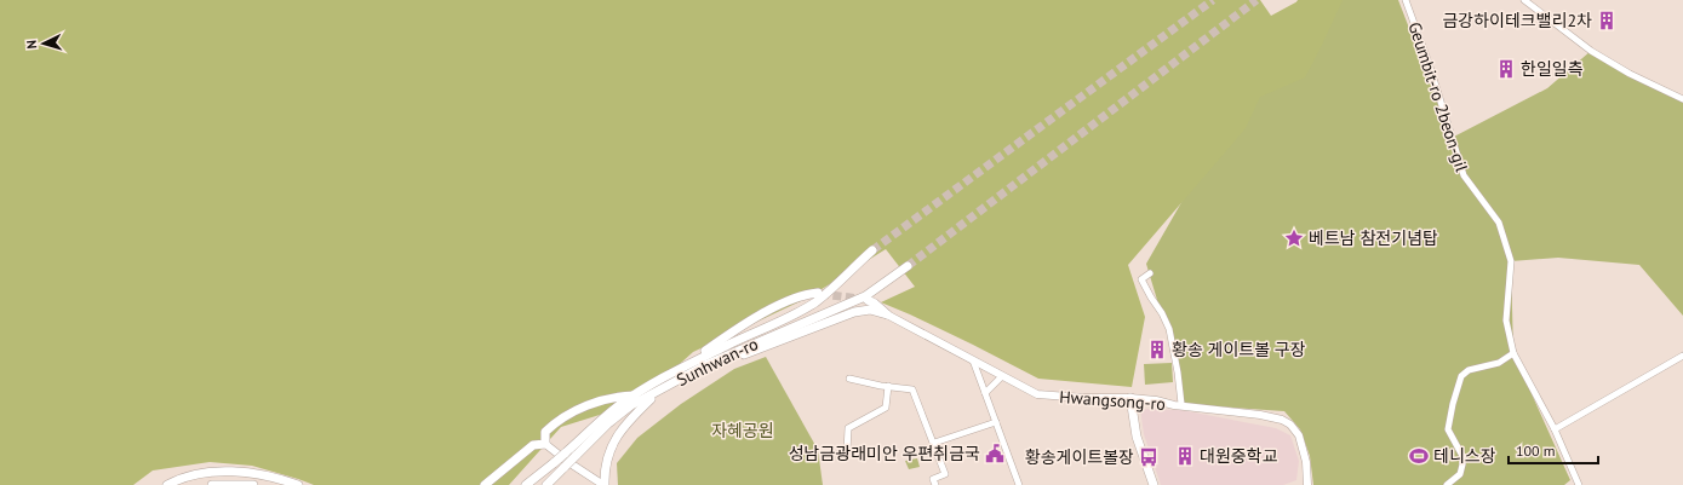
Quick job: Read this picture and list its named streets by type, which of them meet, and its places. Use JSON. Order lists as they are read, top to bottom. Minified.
{"streets":{"main road":["Sunhwan-ro"],"street":["Geumbit-ro 2beon-gil","Hwangsong-ro"]},"parks":["자혜공원"],"places":{"building":["금강하이테크밸리2차","한일일측","황송 게이트볼 구장","대원중학교"],"place":["베트남 참전기념탑"],"public building":["성남금광래미안 우편취금국"],"sports":["테니스장"],"bus stop":["황송게이트볼장"]},"scale_bar":"100 m","north":"left"}
